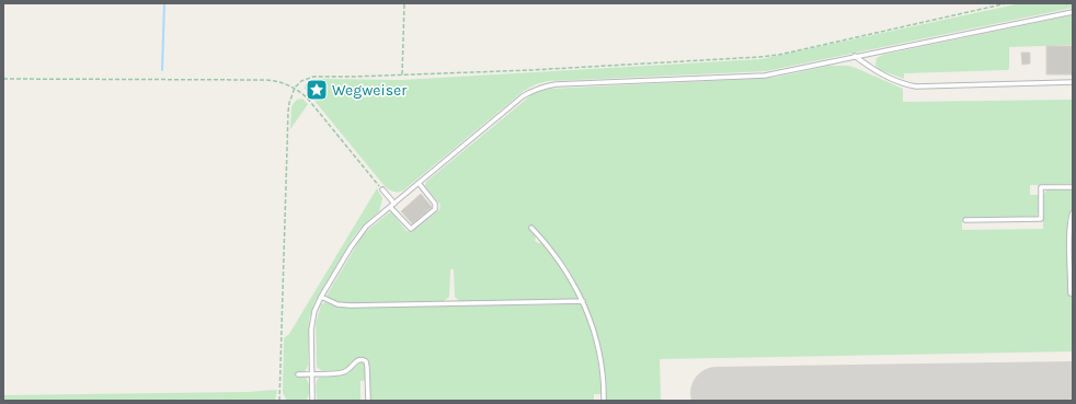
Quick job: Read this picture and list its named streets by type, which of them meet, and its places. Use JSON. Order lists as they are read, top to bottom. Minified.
{"places":{"place":["Wegweiser"]}}
